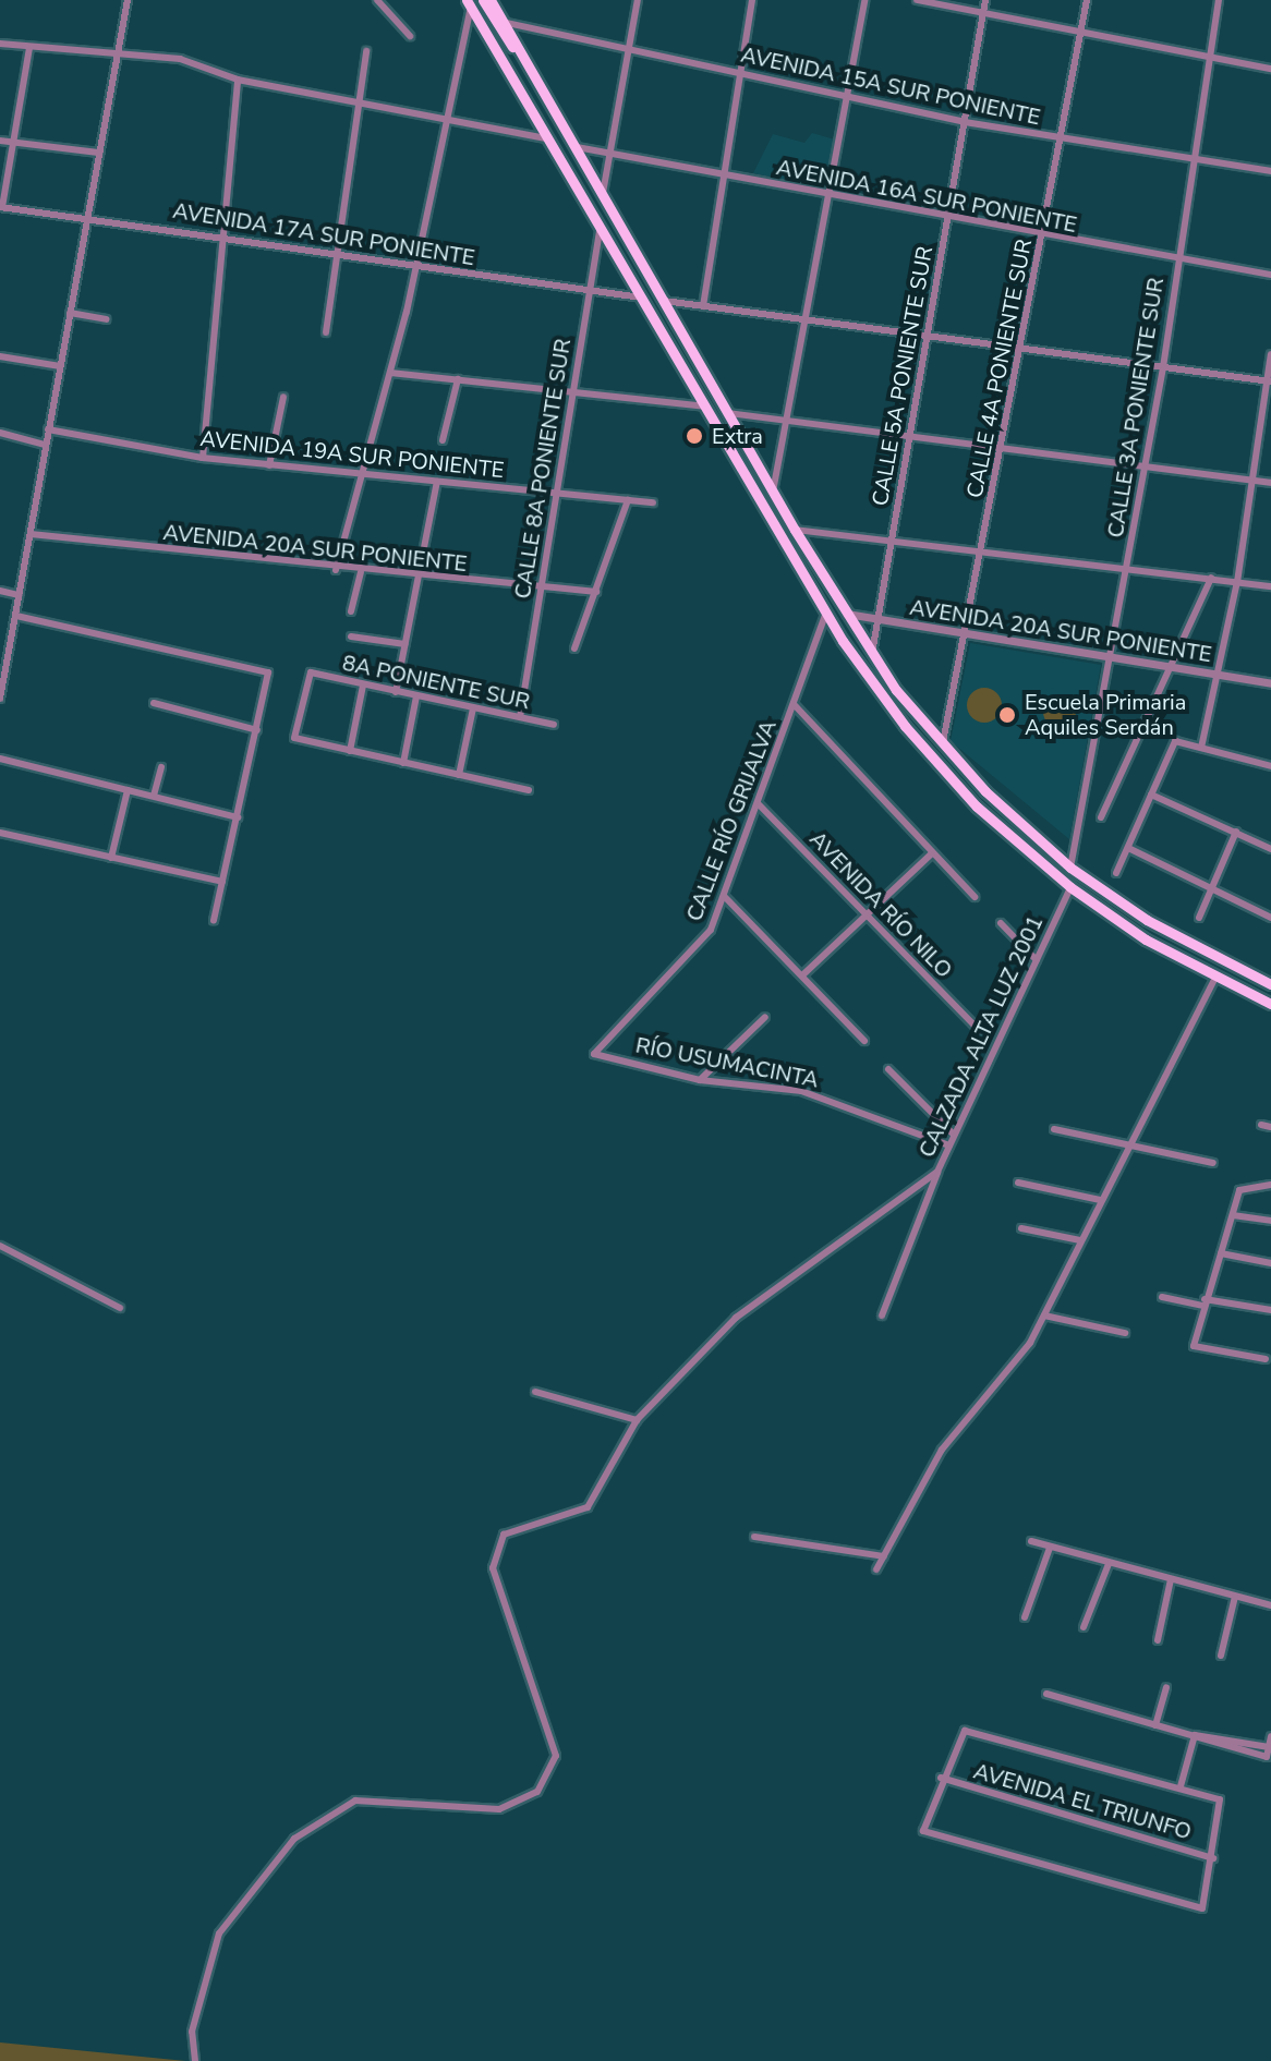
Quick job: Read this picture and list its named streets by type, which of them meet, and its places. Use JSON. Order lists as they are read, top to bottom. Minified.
{"streets":{"street":["AVENIDA 15A SUR PONIENTE","AVENIDA 16A SUR PONIENTE","AVENIDA 17A SUR PONIENTE","CALLE 4A PONIENTE SUR","CALLE 5A PONIENTE SUR","CALLE 3A PONIENTE SUR","AVENIDA 19A SUR PONIENTE","CALLE 8A PONIENTE SUR","AVENIDA 20A SUR PONIENTE","8A PONIENTE SUR","CALLE RÍO GRIJALVA","AVENIDA RÍO NILO","CALZADA ALTA LUZ 2001","RÍO USUMACINTA","AVENIDA EL TRIUNFO"]},"crossings":[["AVENIDA 15A SUR PONIENTE","CALLE 4A PONIENTE SUR"],["AVENIDA 15A SUR PONIENTE","CALLE 5A PONIENTE SUR"],["AVENIDA 15A SUR PONIENTE","CALLE 3A PONIENTE SUR"],["AVENIDA 16A SUR PONIENTE","CALLE 4A PONIENTE SUR"],["AVENIDA 16A SUR PONIENTE","CALLE 5A PONIENTE SUR"],["AVENIDA 16A SUR PONIENTE","CALLE 3A PONIENTE SUR"],["AVENIDA 17A SUR PONIENTE","CALLE 8A PONIENTE SUR"],["CALLE 4A PONIENTE SUR","AVENIDA 20A SUR PONIENTE"],["CALLE 5A PONIENTE SUR","AVENIDA 20A SUR PONIENTE"],["CALLE 3A PONIENTE SUR","AVENIDA 20A SUR PONIENTE"],["AVENIDA 19A SUR PONIENTE","CALLE 8A PONIENTE SUR"],["CALLE 8A PONIENTE SUR","AVENIDA 20A SUR PONIENTE"],["CALLE 8A PONIENTE SUR","8A PONIENTE SUR"],["CALLE RÍO GRIJALVA","AVENIDA RÍO NILO"],["CALLE RÍO GRIJALVA","RÍO USUMACINTA"],["CALZADA ALTA LUZ 2001","RÍO USUMACINTA"]],"places":["Extra","Escuela Primaria Aquiles Serdán"]}
